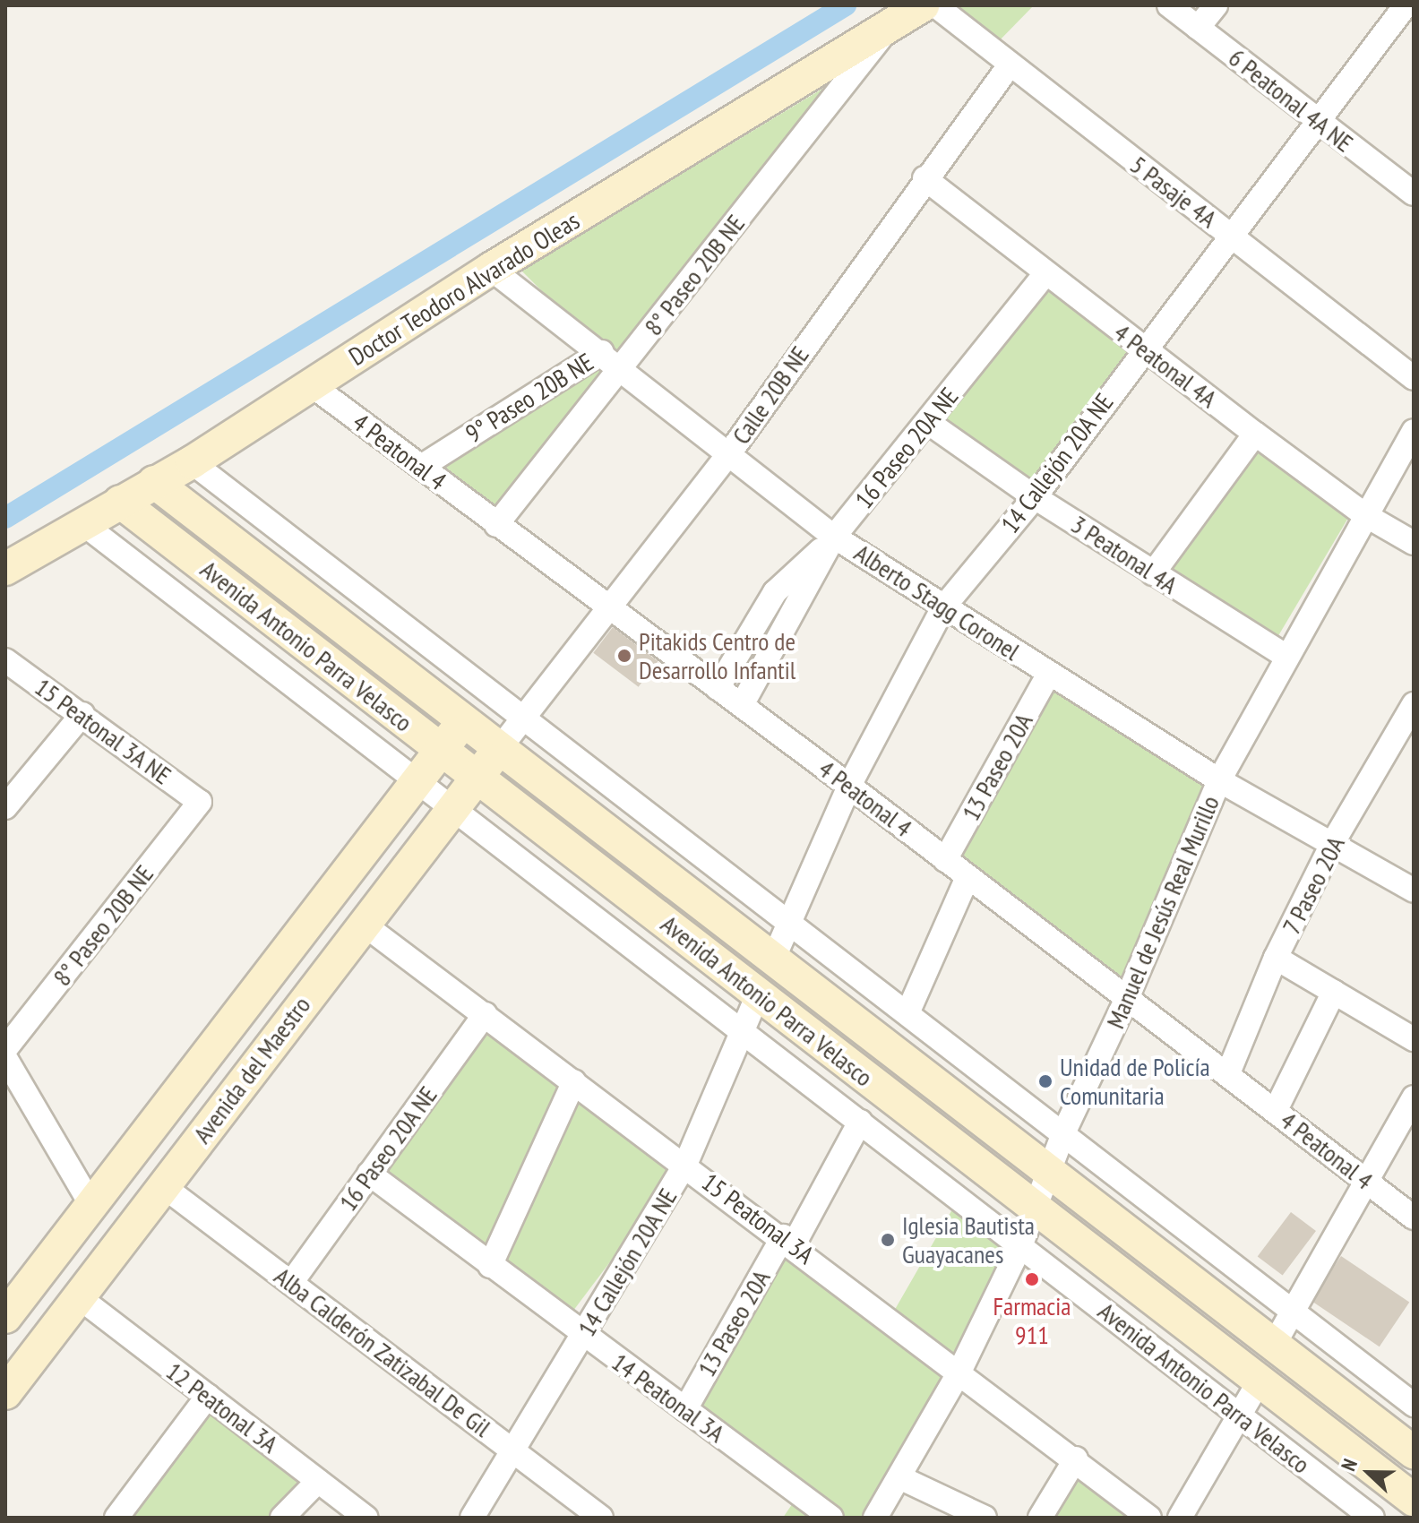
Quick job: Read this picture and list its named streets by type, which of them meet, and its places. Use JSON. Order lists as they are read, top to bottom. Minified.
{"streets":{"street":["6 Peatonal 4A NE","5 Pasaje 4A","8° Paseo 20B NE","Doctor Teodoro Alvarado Oleas","4 Peatonal 4A","Calle 20B NE","9° Paseo 20B NE","16 Paseo 20A NE","4 Peatonal 4","14 Callejón 20A NE","3 Peatonal 4A","Alberto Stagg Coronel","Avenida Antonio Parra Velasco","15 Peatonal 3A NE","13 Paseo 20A","7 Paseo 20A","Manuel de Jesús Real Murillo","Avenida del Maestro","15 Peatonal 3A","Alba Calderón Zatizabal De Gil","14 Peatonal 3A","12 Peatonal 3A"]},"crossings":[["6 Peatonal 4A NE","14 Callejón 20A NE"],["5 Pasaje 4A","Calle 20B NE"],["5 Pasaje 4A","14 Callejón 20A NE"],["8° Paseo 20B NE","Doctor Teodoro Alvarado Oleas"],["8° Paseo 20B NE","4 Peatonal 4"],["8° Paseo 20B NE","Alberto Stagg Coronel"],["8° Paseo 20B NE","15 Peatonal 3A NE"],["Doctor Teodoro Alvarado Oleas","4 Peatonal 4"],["Doctor Teodoro Alvarado Oleas","Alberto Stagg Coronel"],["Doctor Teodoro Alvarado Oleas","Avenida Antonio Parra Velasco"],["4 Peatonal 4A","Calle 20B NE"],["4 Peatonal 4A","16 Paseo 20A NE"],["4 Peatonal 4A","14 Callejón 20A NE"],["4 Peatonal 4A","Manuel de Jesús Real Murillo"],["Calle 20B NE","4 Peatonal 4"],["Calle 20B NE","Alberto Stagg Coronel"],["Calle 20B NE","Avenida Antonio Parra Velasco"],["Calle 20B NE","Avenida del Maestro"],["9° Paseo 20B NE","4 Peatonal 4"],["9° Paseo 20B NE","Alberto Stagg Coronel"],["16 Paseo 20A NE","4 Peatonal 4"],["16 Paseo 20A NE","3 Peatonal 4A"],["16 Paseo 20A NE","Alberto Stagg Coronel"],["16 Paseo 20A NE","15 Peatonal 3A"],["16 Paseo 20A NE","Alba Calderón Zatizabal De Gil"],["16 Paseo 20A NE","14 Peatonal 3A"],["4 Peatonal 4","14 Callejón 20A NE"],["4 Peatonal 4","13 Paseo 20A"],["4 Peatonal 4","7 Paseo 20A"],["4 Peatonal 4","Manuel de Jesús Real Murillo"],["14 Callejón 20A NE","3 Peatonal 4A"],["14 Callejón 20A NE","Alberto Stagg Coronel"],["14 Callejón 20A NE","Avenida Antonio Parra Velasco"],["14 Callejón 20A NE","15 Peatonal 3A"],["14 Callejón 20A NE","Alba Calderón Zatizabal De Gil"],["14 Callejón 20A NE","14 Peatonal 3A"],["3 Peatonal 4A","Manuel de Jesús Real Murillo"],["Alberto Stagg Coronel","13 Paseo 20A"],["Alberto Stagg Coronel","7 Paseo 20A"],["Alberto Stagg Coronel","Manuel de Jesús Real Murillo"],["Avenida Antonio Parra Velasco","13 Paseo 20A"],["Avenida Antonio Parra Velasco","Manuel de Jesús Real Murillo"],["Avenida Antonio Parra Velasco","Avenida del Maestro"],["13 Paseo 20A","15 Peatonal 3A"],["13 Paseo 20A","14 Peatonal 3A"],["Manuel de Jesús Real Murillo","15 Peatonal 3A"],["Avenida del Maestro","15 Peatonal 3A"],["Avenida del Maestro","Alba Calderón Zatizabal De Gil"],["Avenida del Maestro","12 Peatonal 3A"]],"places":["Pitakids Centro de Desarrollo Infantil","Unidad de Policía Comunitaria","Iglesia Bautista Guayacanes","Farmacia 911"],"north":"left"}
